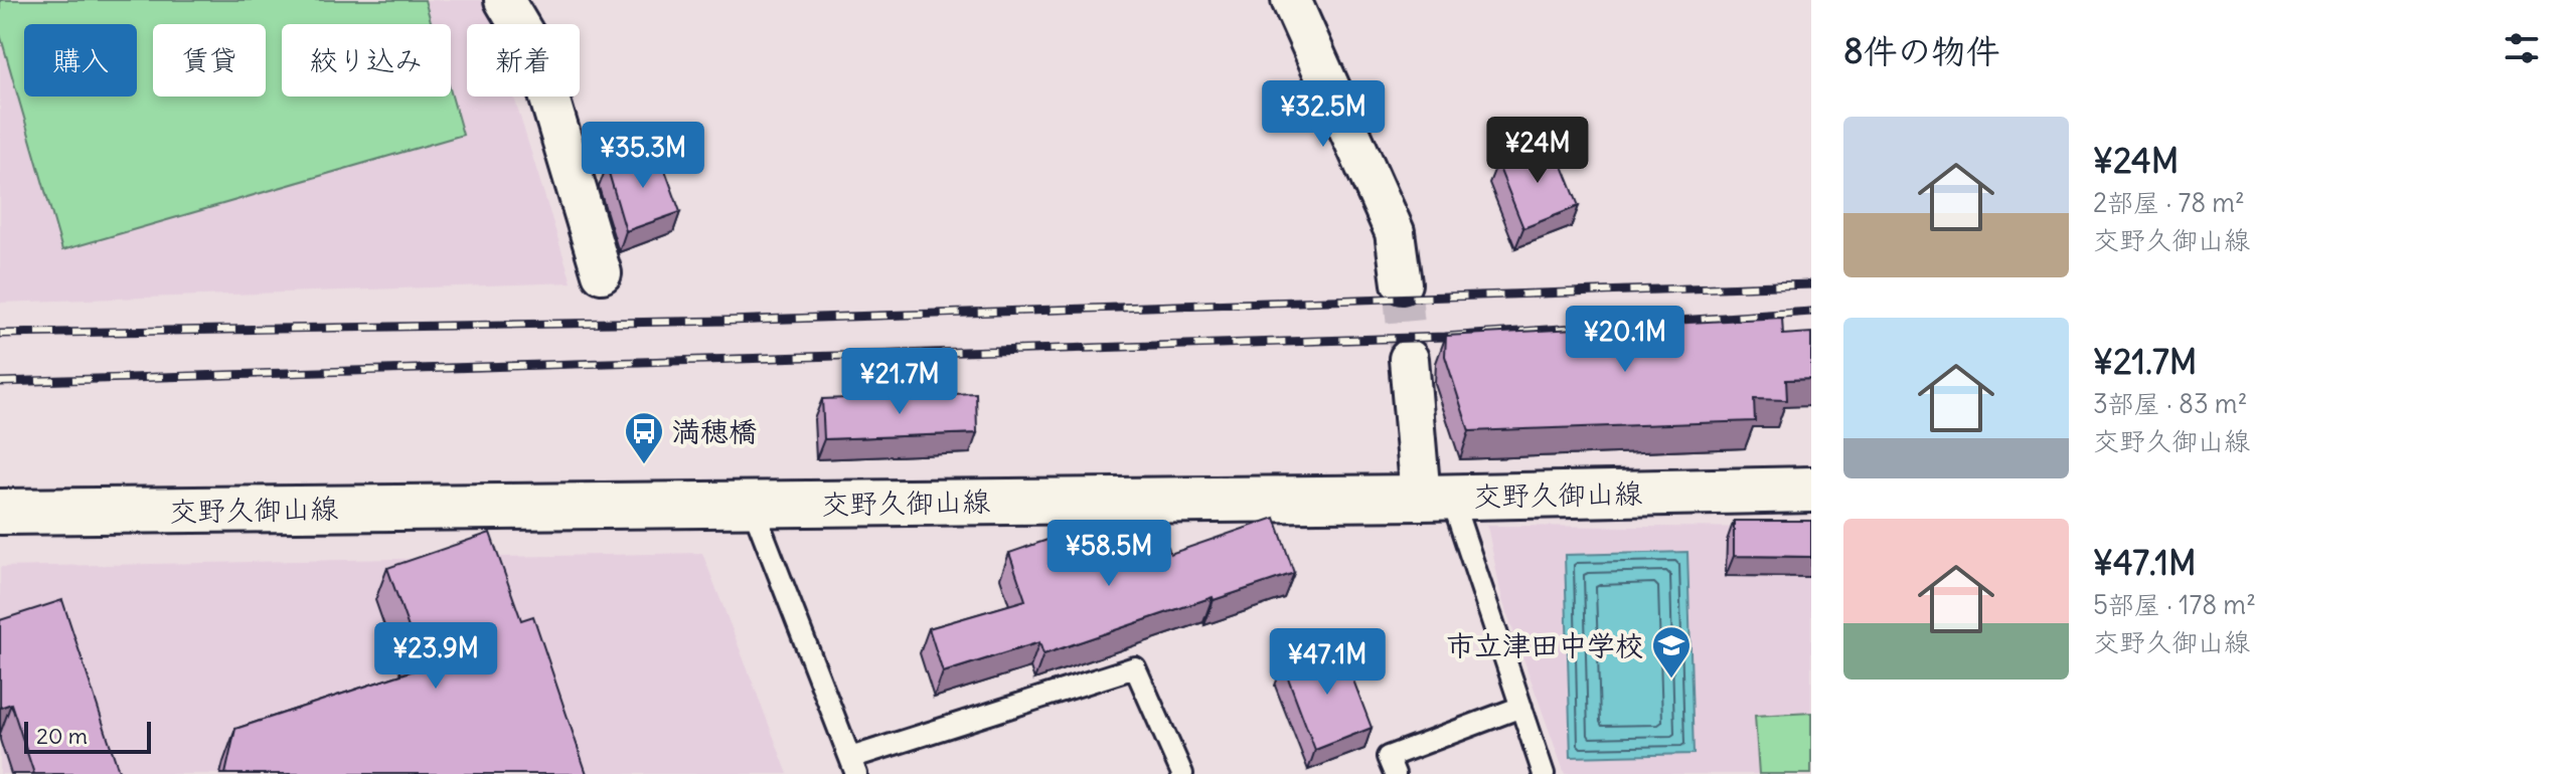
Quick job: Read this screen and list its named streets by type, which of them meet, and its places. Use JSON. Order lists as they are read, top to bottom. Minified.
{"streets":{"main road":["交野久御山線"]},"places":{"bus stop":["満穂橋"],"school or university":["市立津田中学校"]},"scale_bar":"20 m","page":{"heading":"8件の物件","chip":["購入","賃貸","絞り込み","新着"],"price":["¥32.5M","¥24M","¥35.3M","¥20.1M","¥21.7M","¥58.5M","¥23.9M","¥47.1M"],"list":[{"name":"¥24M","note":"2部屋 · 78 m² · 交野久御山線"},{"name":"¥21.7M","note":"3部屋 · 83 m² · 交野久御山線"},{"name":"¥47.1M","note":"5部屋 · 178 m² · 交野久御山線"}],"scale":"20 m"}}
